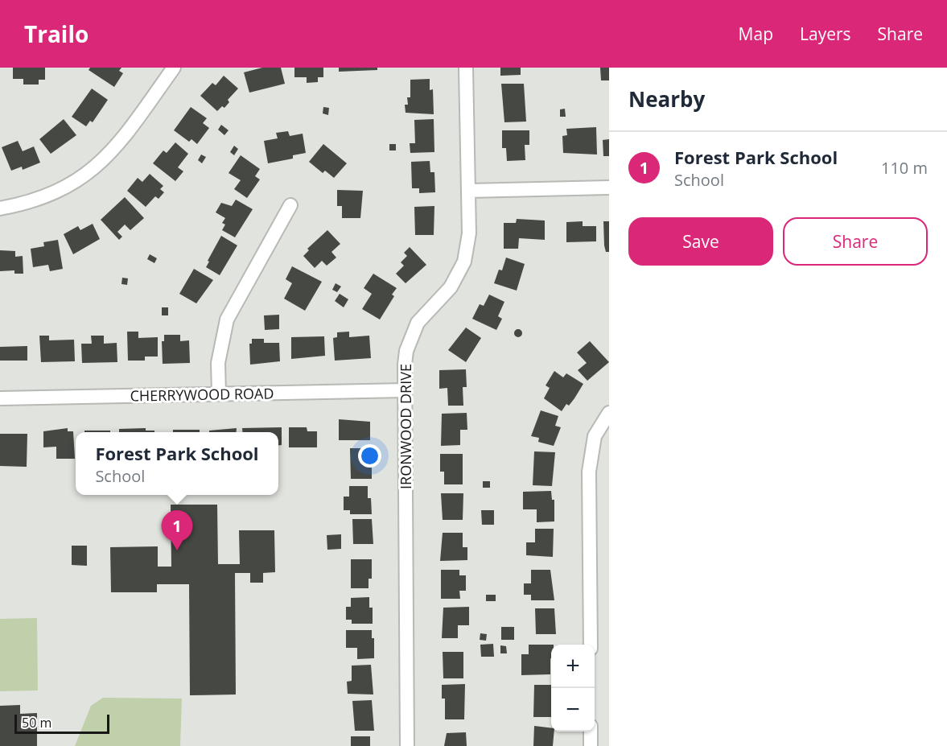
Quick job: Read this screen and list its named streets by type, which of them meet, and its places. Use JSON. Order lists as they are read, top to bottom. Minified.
{"streets":{"street":["CHERRYWOOD ROAD","IRONWOOD DRIVE"]},"crossings":[["CHERRYWOOD ROAD","IRONWOOD DRIVE"]],"scale_bar":"50 m","page":{"header":"Trailo","nav":["Map","Layers","Share"],"heading":"Nearby","list":[{"mark":"1","name":"Forest Park School","note":"School","value":"110 m"}],"buttons":["Save","Share"],"popup":["Forest Park School","School"],"pins":"1","map_buttons":["+","−"],"scale":"50 m"}}
